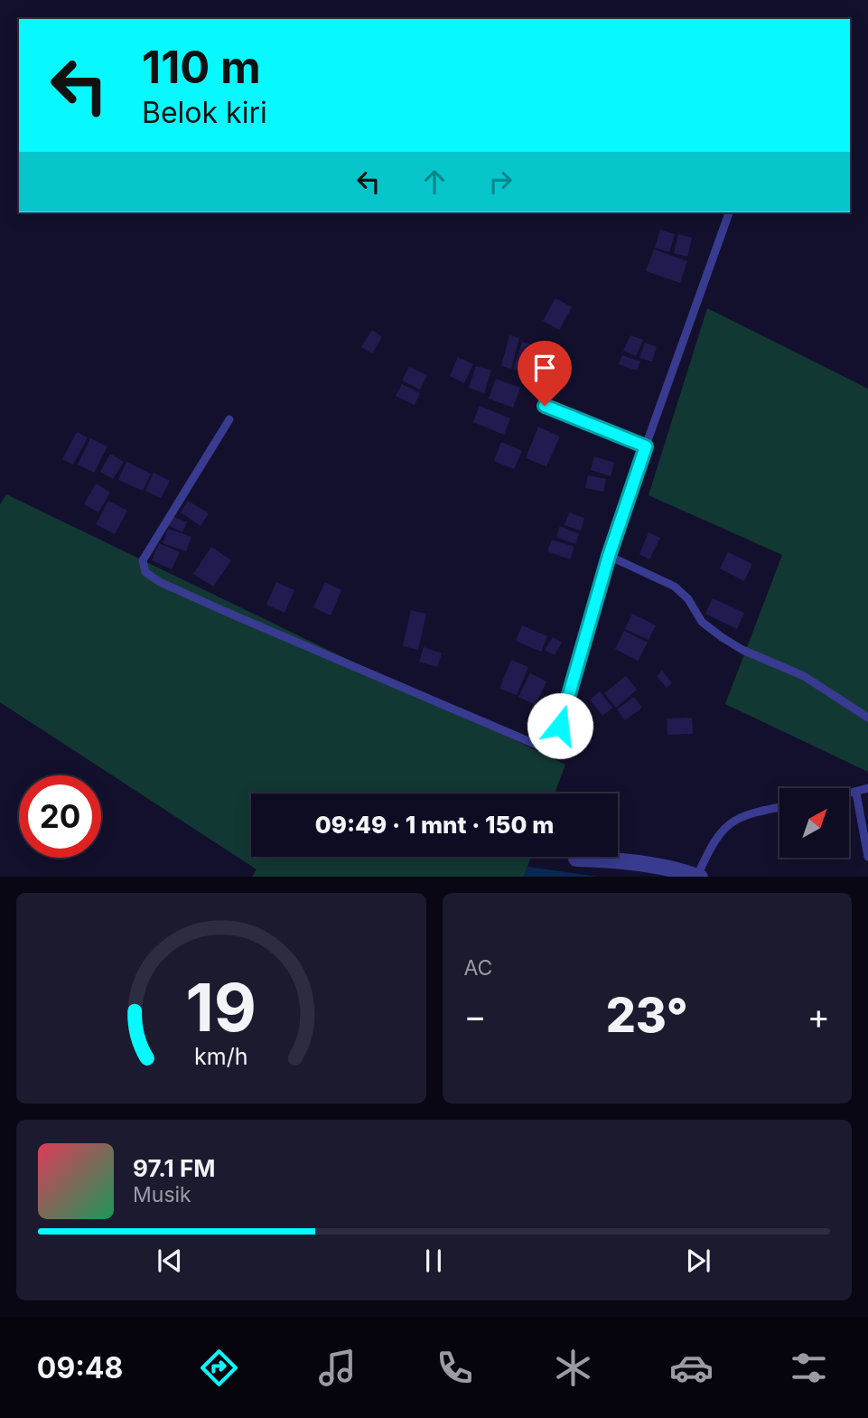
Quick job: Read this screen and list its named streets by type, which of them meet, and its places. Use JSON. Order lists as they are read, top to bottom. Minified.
{"north":"top right","page":{"turn":["110 m","Belok kiri"],"limit":"20","trip":"09:49 · 1 mnt · 150 m","tile":"AC","heat":["−","23°","+"],"song":["97.1 FM","Musik"],"tabs":"09:48","gauge":["19","km/h"]}}
